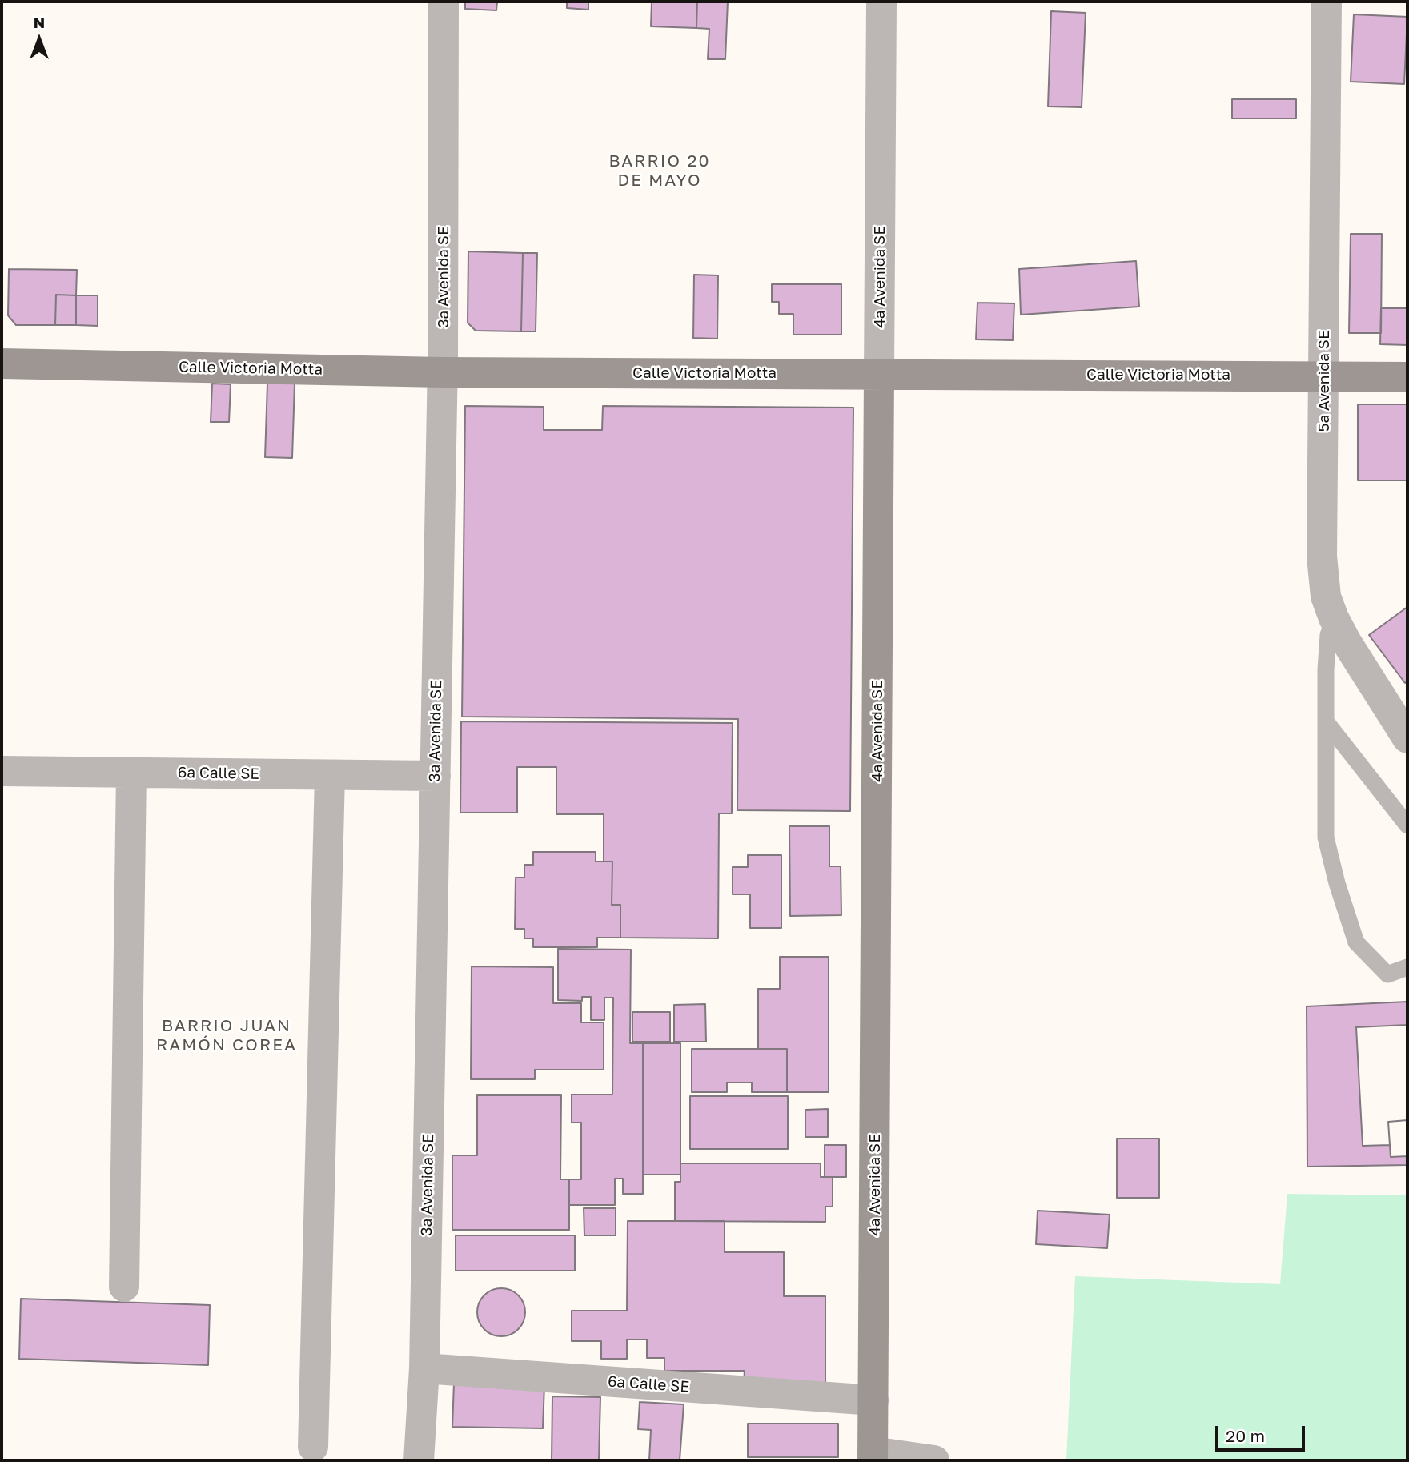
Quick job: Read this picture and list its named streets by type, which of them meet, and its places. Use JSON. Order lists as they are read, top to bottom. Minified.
{"streets":{"street":["3a Avenida SE","4a Avenida SE","Calle Victoria Motta","5a Avenida SE","6a Calle SE"]},"crossings":[["3a Avenida SE","Calle Victoria Motta"],["3a Avenida SE","6a Calle SE"],["4a Avenida SE","Calle Victoria Motta"],["4a Avenida SE","6a Calle SE"],["Calle Victoria Motta","5a Avenida SE"]],"districts":["BARRIO 20 DE MAYO","BARRIO JUAN RAMÓN COREA"],"scale_bar":"20 m","north":"top"}
